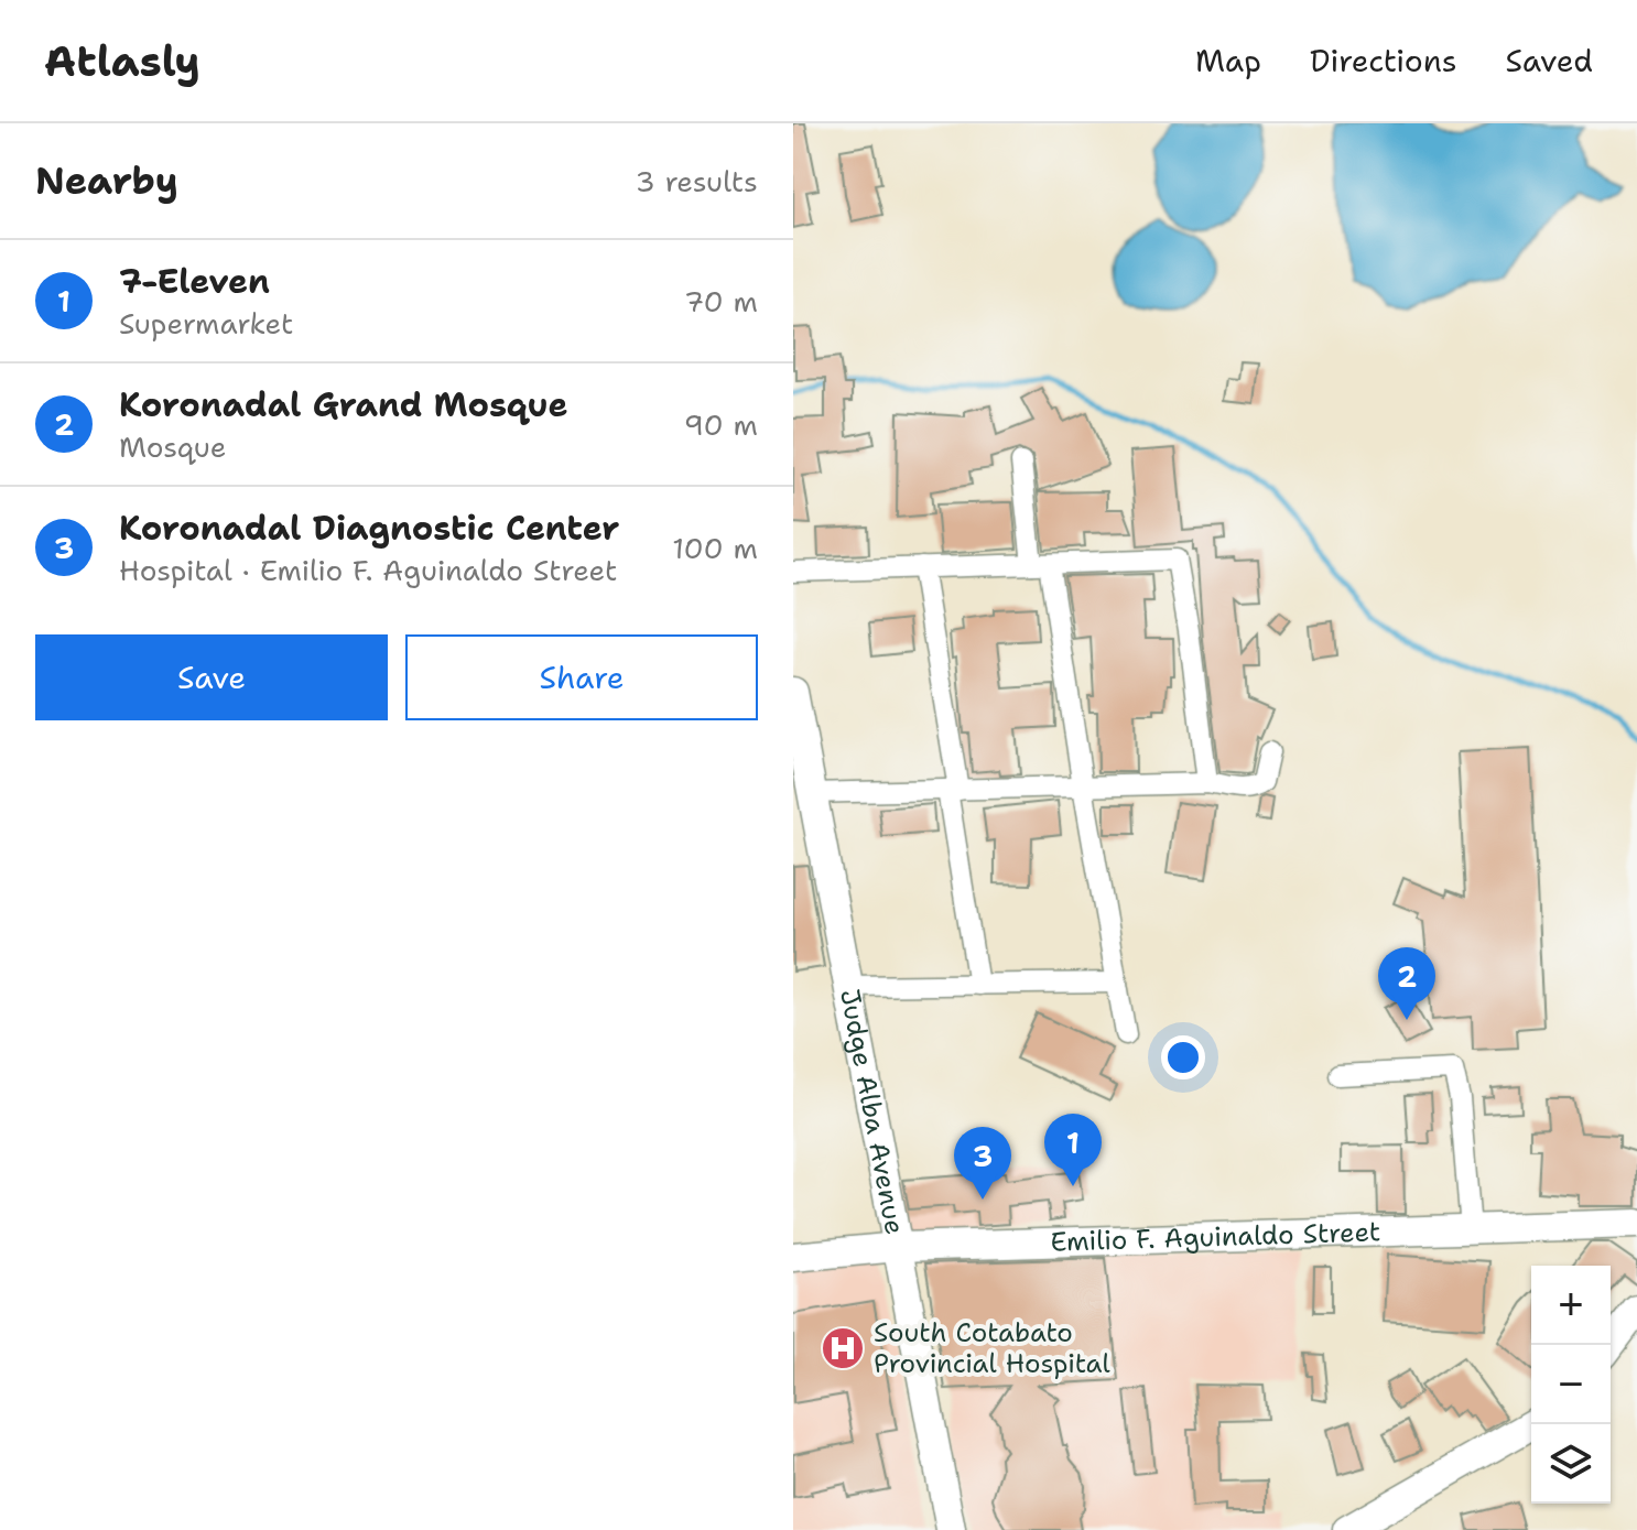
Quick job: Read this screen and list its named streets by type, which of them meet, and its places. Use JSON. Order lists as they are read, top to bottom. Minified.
{"streets":{"street":["Judge Alba Avenue","Emilio F. Aguinaldo Street"]},"crossings":[["Judge Alba Avenue","Emilio F. Aguinaldo Street"]],"places":{"hospital":["South Cotabato Provincial Hospital"]},"page":{"header":"Atlasly","nav":["Map","Directions","Saved"],"heading":["Nearby","3 results"],"list":[{"mark":"1","name":"7-Eleven","note":"Supermarket","value":"70 m"},{"mark":"2","name":"Koronadal Grand Mosque","note":"Mosque","value":"90 m"},{"mark":"3","name":"Koronadal Diagnostic Center","note":"Hospital · Emilio F. Aguinaldo Street","value":"100 m"}],"buttons":["Save","Share"],"pins":["2","1","3"],"map_buttons":["+","−"]}}
